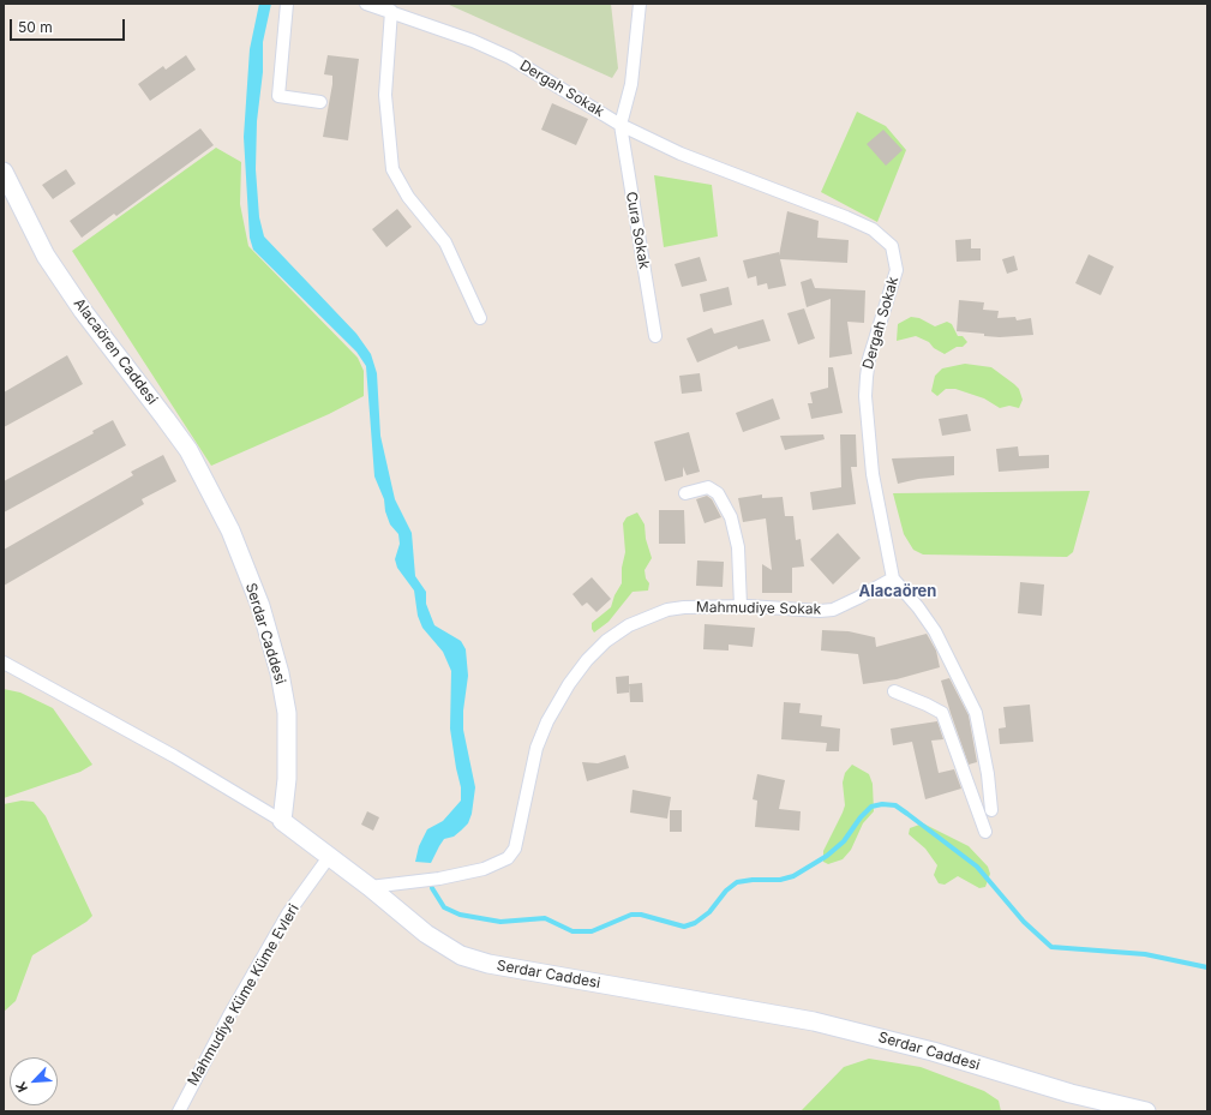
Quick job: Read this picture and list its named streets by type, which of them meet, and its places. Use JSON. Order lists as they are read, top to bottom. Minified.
{"streets":{"street":["Dergah Sokak","Cura Sokak","Alacaören Caddesi","Mahmudiye Sokak","Serdar Caddesi","Mahmudiye Küme Küme Evleri"]},"crossings":[["Dergah Sokak","Cura Sokak"],["Dergah Sokak","Mahmudiye Sokak"],["Alacaören Caddesi","Serdar Caddesi"],["Mahmudiye Sokak","Serdar Caddesi"],["Serdar Caddesi","Mahmudiye Küme Küme Evleri"]],"districts":["Alacaören"],"scale_bar":"50 m","north":"bottom left"}
